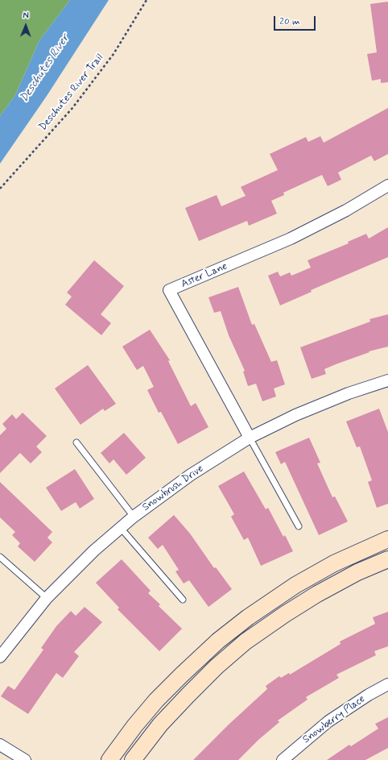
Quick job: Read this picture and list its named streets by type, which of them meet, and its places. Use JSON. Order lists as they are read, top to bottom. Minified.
{"streets":{"street":["Aster Lane","Snowbrush Drive","Snowberry Place"],"path":["Deschutes River Trail"]},"crossings":[["Aster Lane","Snowbrush Drive"]],"water":["Deschutes River"],"scale_bar":"20 m","north":"top"}
